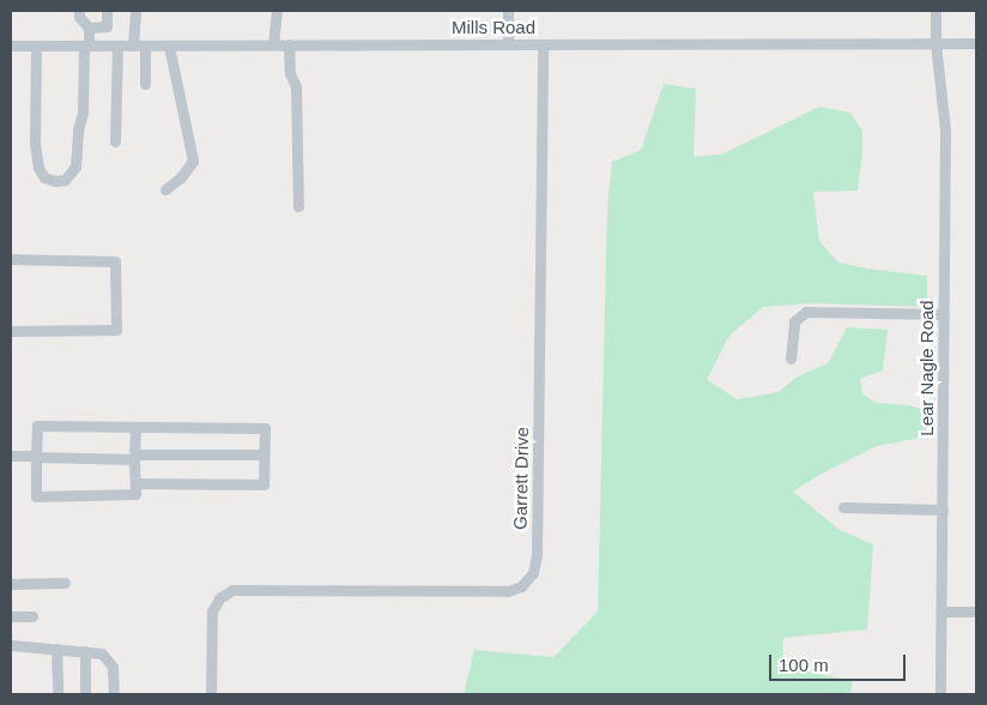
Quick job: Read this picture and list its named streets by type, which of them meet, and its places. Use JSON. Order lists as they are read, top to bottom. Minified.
{"streets":{"street":["Mills Road","Lear Nagle Road","Garrett Drive"]},"crossings":[["Mills Road","Lear Nagle Road"],["Mills Road","Garrett Drive"]],"scale_bar":"100 m"}
